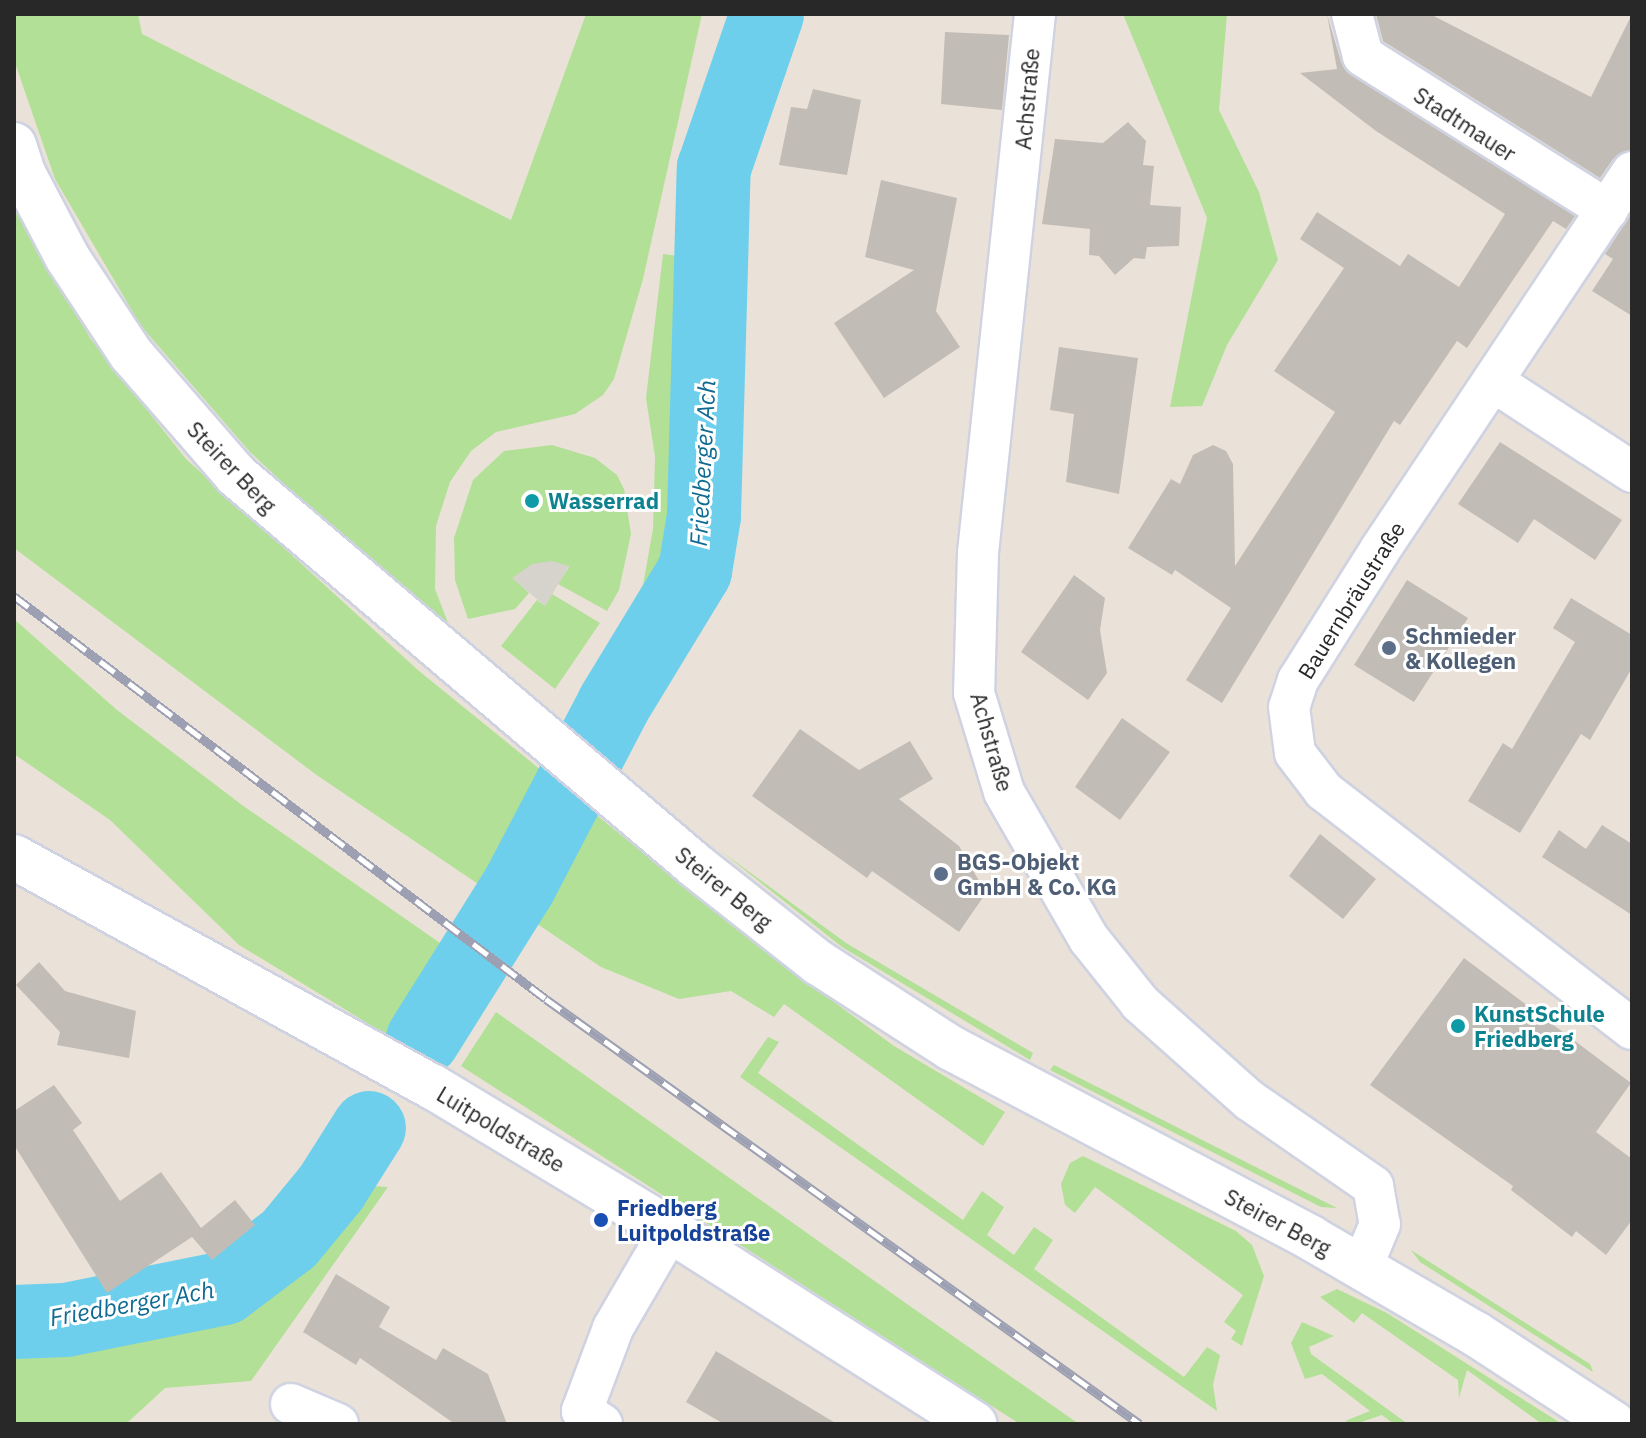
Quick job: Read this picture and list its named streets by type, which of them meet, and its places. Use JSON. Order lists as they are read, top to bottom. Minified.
{"streets":{"street":["Achstraße","Stadtmauer","Steirer Berg","Bauernbräustraße","Luitpoldstraße"]},"crossings":[["Achstraße","Steirer Berg"],["Stadtmauer","Bauernbräustraße"]],"water":["Friedberger Ach"],"places":["Wasserrad","Schmieder & Kollegen","BGS-Objekt GmbH & Co. KG","KunstSchule Friedberg","Friedberg Luitpoldstraße"]}
